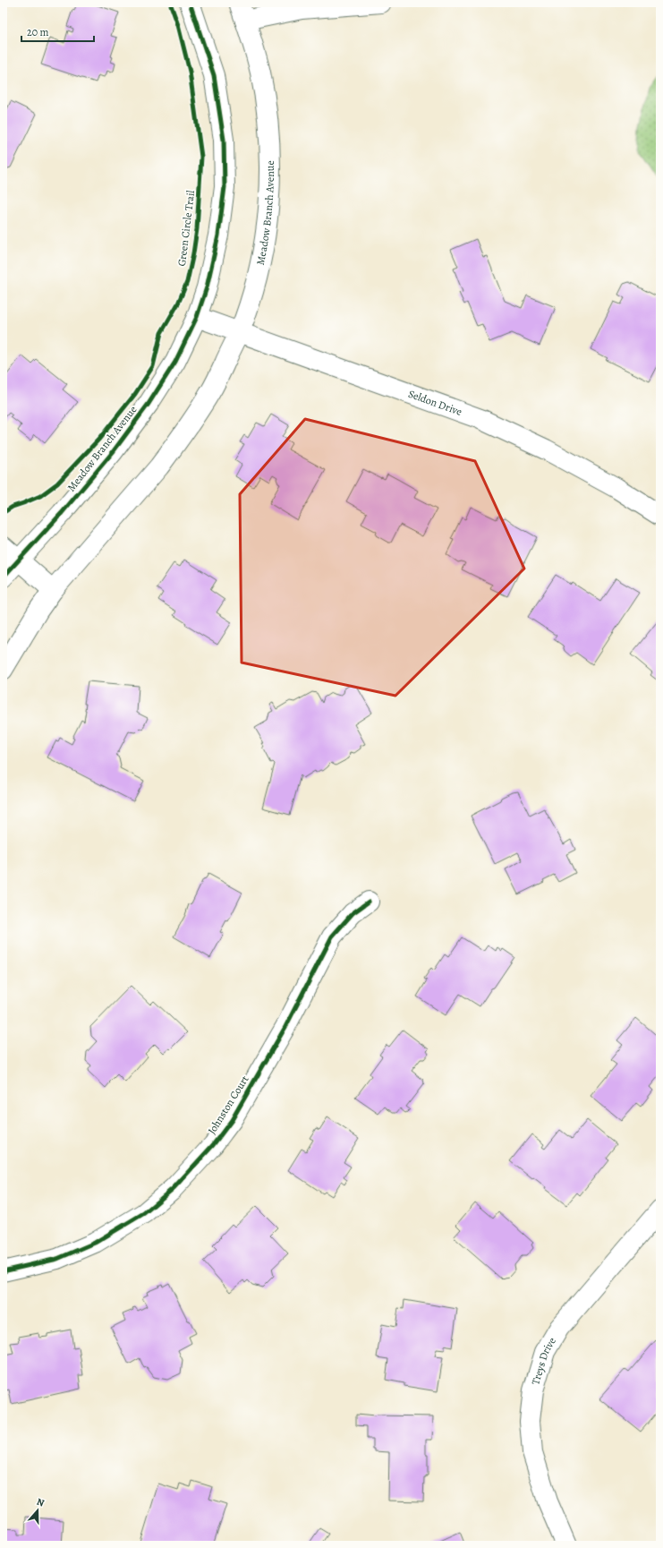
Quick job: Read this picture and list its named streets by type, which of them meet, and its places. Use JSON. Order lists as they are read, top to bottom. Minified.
{"streets":{"street":["Meadow Branch Avenue","Seldon Drive","Johnston Court","Treys Drive"],"cycle path":["Green Circle Trail"]},"crossings":[["Meadow Branch Avenue","Seldon Drive"]],"scale_bar":"20 m","north":"top"}
